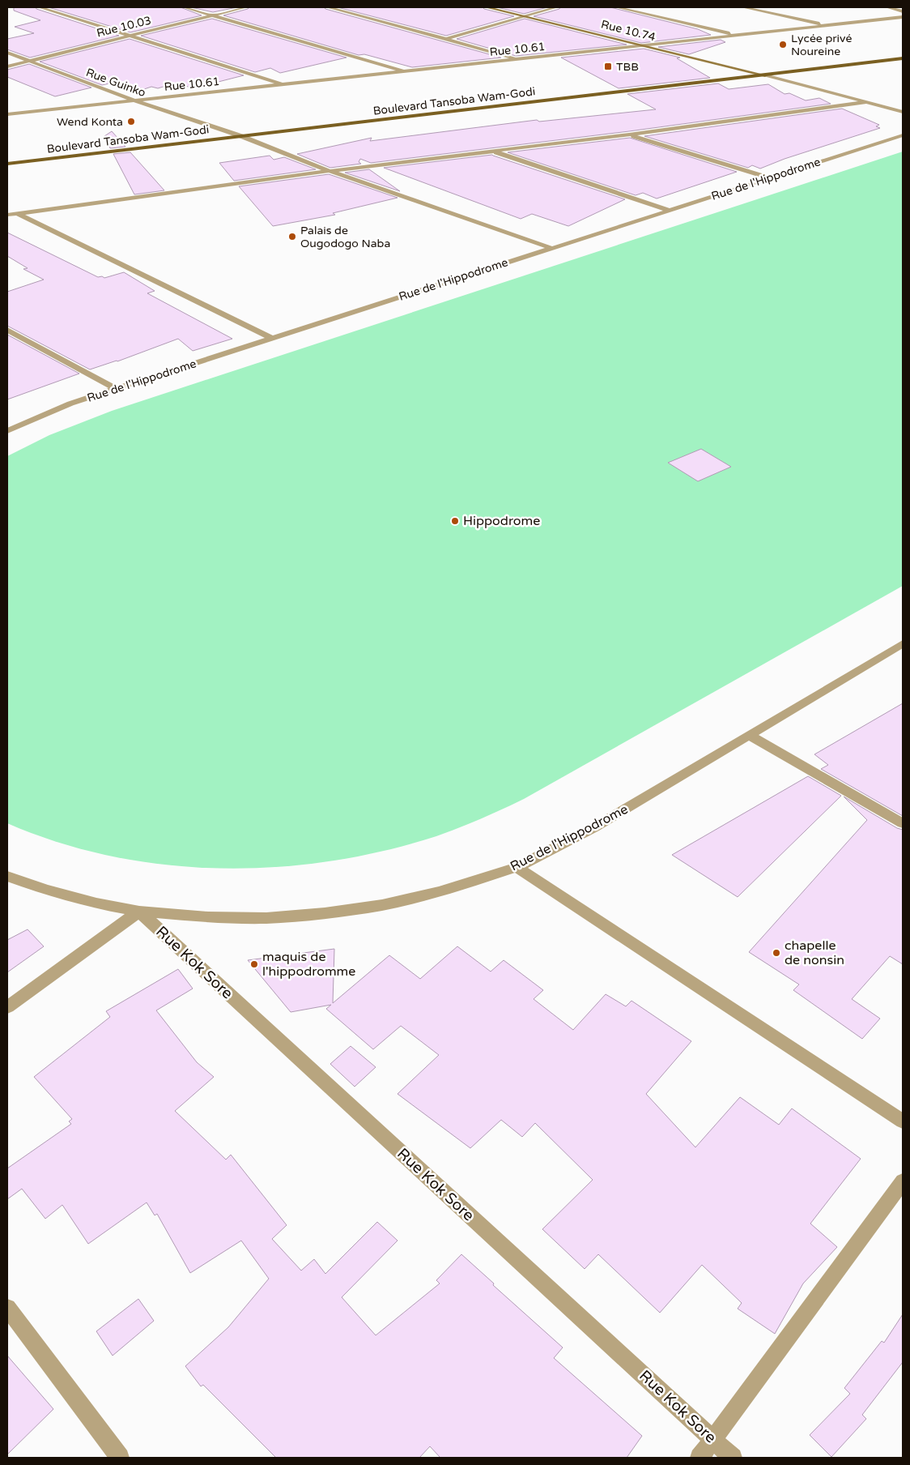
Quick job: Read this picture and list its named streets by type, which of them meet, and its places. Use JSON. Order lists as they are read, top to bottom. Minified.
{"streets":{"main road":["Rue 10.74","Boulevard Tansoba Wam-Godi"],"street":["Rue 10.03","Rue 10.61","Rue Guinko","Rue de l'Hippodrome","Rue Kok Sore"]},"crossings":[["Rue 10.03","Rue Guinko"],["Rue 10.74","Rue 10.61"],["Rue 10.74","Boulevard Tansoba Wam-Godi"],["Rue 10.61","Rue Guinko"],["Rue Guinko","Boulevard Tansoba Wam-Godi"],["Rue Guinko","Rue de l'Hippodrome"],["Rue de l'Hippodrome","Rue Kok Sore"]],"places":{"other":["Lycée privé Noureine","Wend Konta","Palais de Ougodogo Naba","Hippodrome","chapelle de nonsin","maquis de l'hippodromme"],"transit":["TBB"]}}
